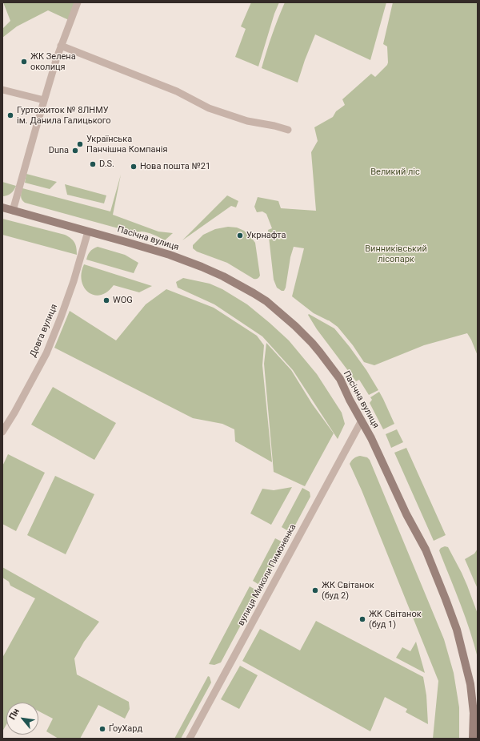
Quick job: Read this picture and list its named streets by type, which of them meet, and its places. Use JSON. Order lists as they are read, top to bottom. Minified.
{"streets":{"main road":["Пасічна вулиця"],"street":["Довга вулиця","вулиця Миколи Пимоненка"]},"crossings":[["Пасічна вулиця","Довга вулиця"],["Пасічна вулиця","вулиця Миколи Пимоненка"]],"parks":["Великий ліс","Винниківський лісопарк"],"places":["ЖК Зелена околиця","Гуртожиток № 8ЛНМУ ім. Данила Галицького","Українська Панчішна Компанія","Duna","D.S.","Нова пошта №21","Укрнафта","WOG","ЖК Світанок (буд 2)","ЖК Світанок (буд 1)","ҐоуХард"],"north":"top left"}
